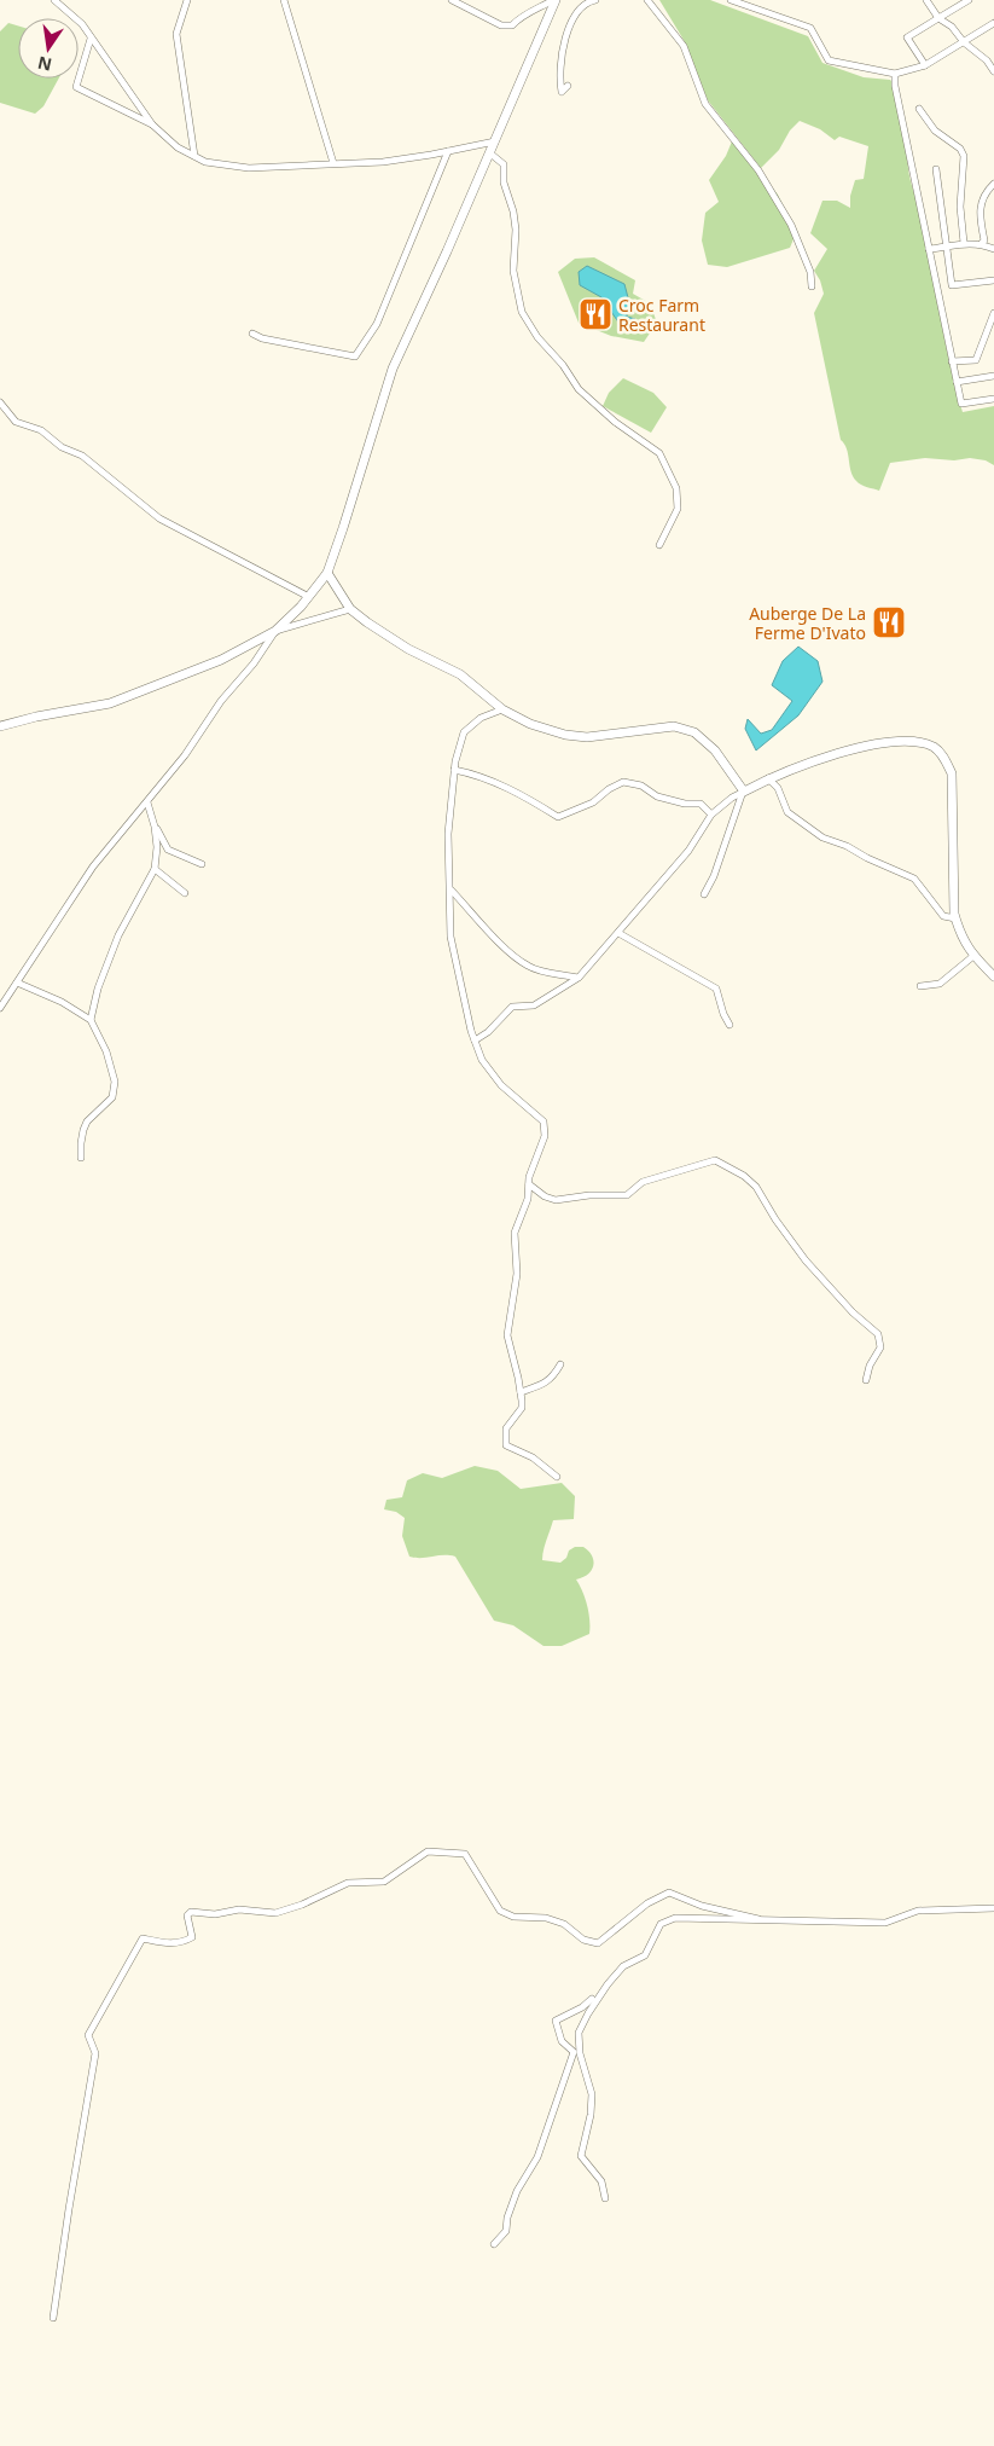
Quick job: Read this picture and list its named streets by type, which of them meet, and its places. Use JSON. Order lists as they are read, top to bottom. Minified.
{"places":{"restaurant":["Croc Farm Restaurant","Auberge De La Ferme D'Ivato"]},"north":"bottom"}
